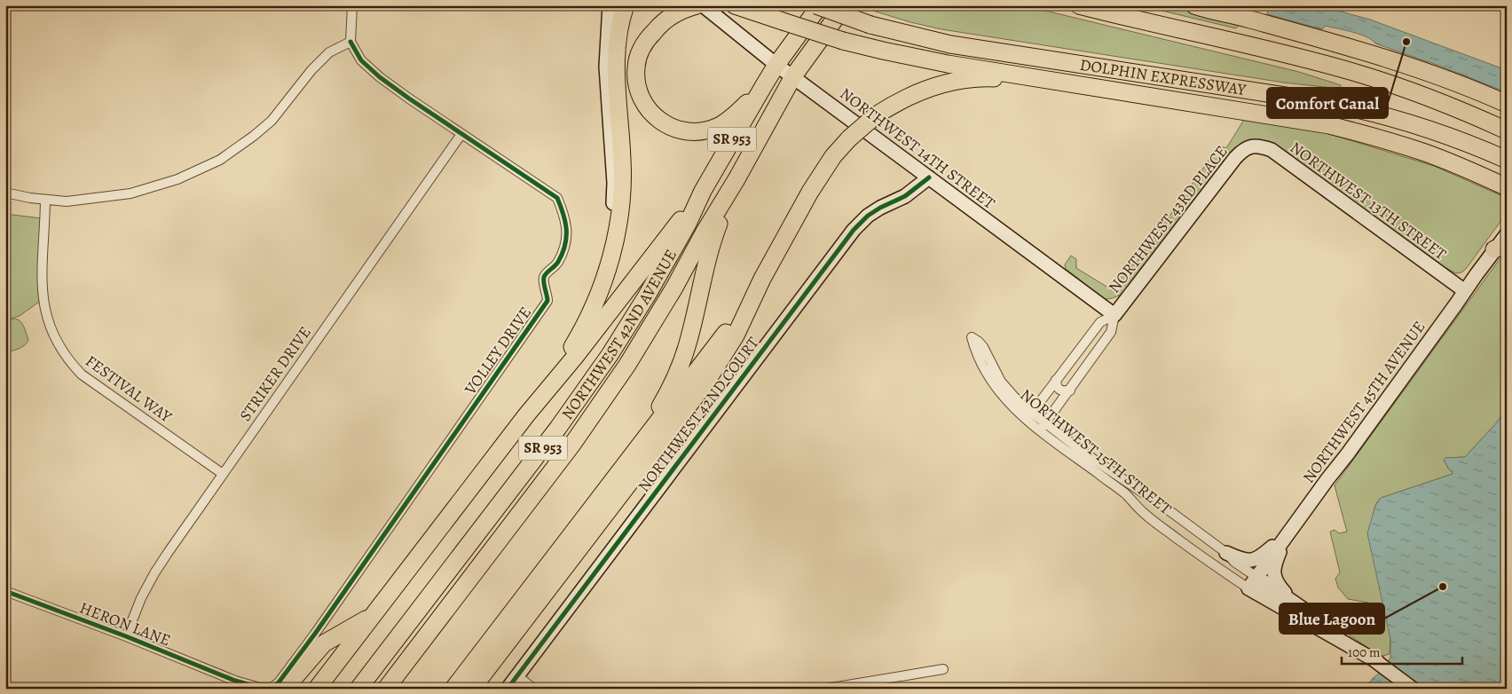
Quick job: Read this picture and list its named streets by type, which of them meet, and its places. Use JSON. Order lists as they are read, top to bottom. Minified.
{"streets":{"highway":["DOLPHIN EXPRESSWAY","SR 953","NORTHWEST 42ND AVENUE"],"street":["NORTHWEST 14TH STREET","NORTHWEST 13TH STREET","NORTHWEST 43RD PLACE","VOLLEY DRIVE","STRIKER DRIVE","FESTIVAL WAY","NORTHWEST 45TH AVENUE","NORTHWEST 42ND COURT","NORTHWEST 15TH STREET","HERON LANE"]},"crossings":[["NORTHWEST 14TH STREET","NORTHWEST 43RD PLACE"],["NORTHWEST 14TH STREET","NORTHWEST 42ND AVENUE"],["NORTHWEST 14TH STREET","NORTHWEST 42ND COURT"],["NORTHWEST 13TH STREET","NORTHWEST 43RD PLACE"],["NORTHWEST 13TH STREET","NORTHWEST 45TH AVENUE"],["NORTHWEST 43RD PLACE","NORTHWEST 15TH STREET"],["VOLLEY DRIVE","STRIKER DRIVE"],["VOLLEY DRIVE","HERON LANE"],["STRIKER DRIVE","FESTIVAL WAY"],["STRIKER DRIVE","HERON LANE"],["NORTHWEST 45TH AVENUE","NORTHWEST 15TH STREET"]],"places":["Comfort Canal","Blue Lagoon"],"scale_bar":"100 m"}
